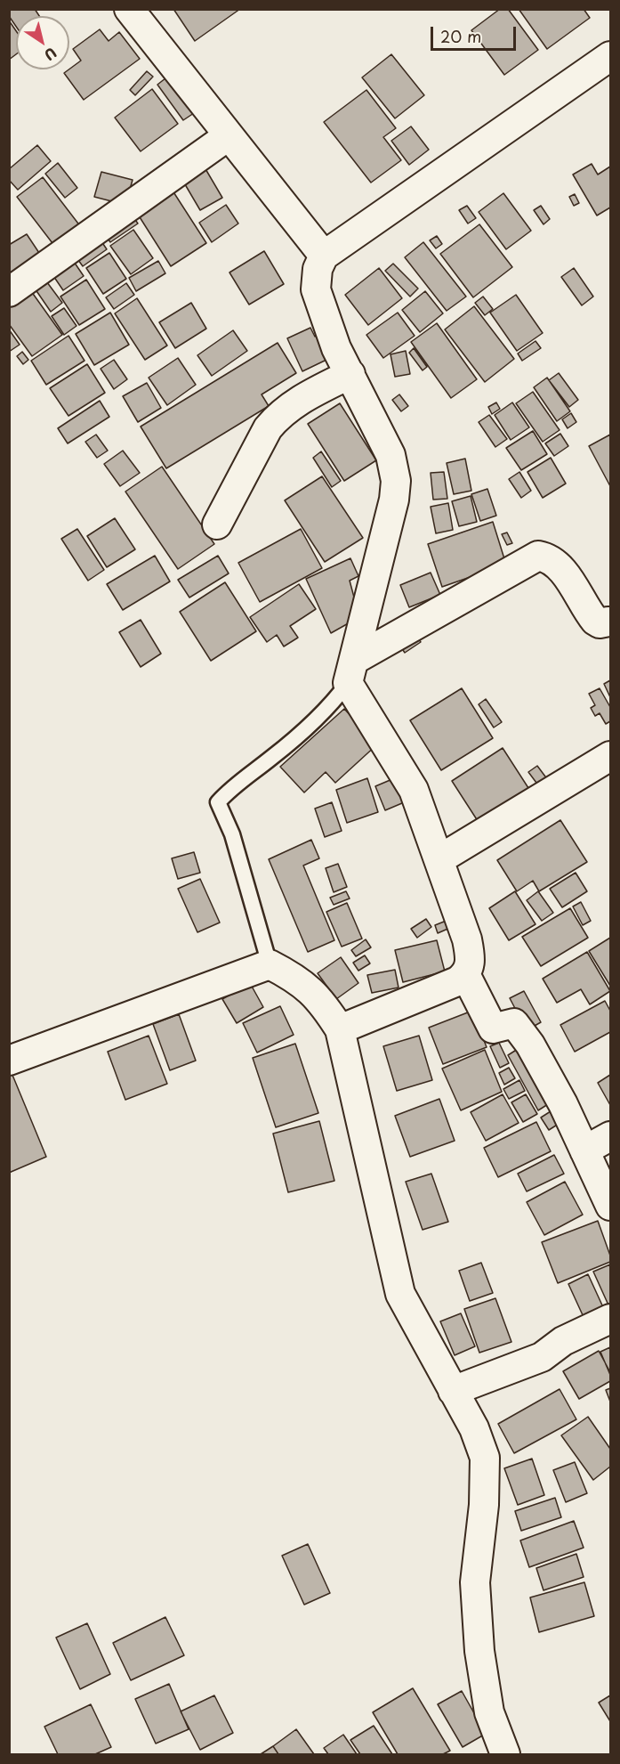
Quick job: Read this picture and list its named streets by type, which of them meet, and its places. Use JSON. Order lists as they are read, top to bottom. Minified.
{"scale_bar":"20 m","north":"bottom right"}
